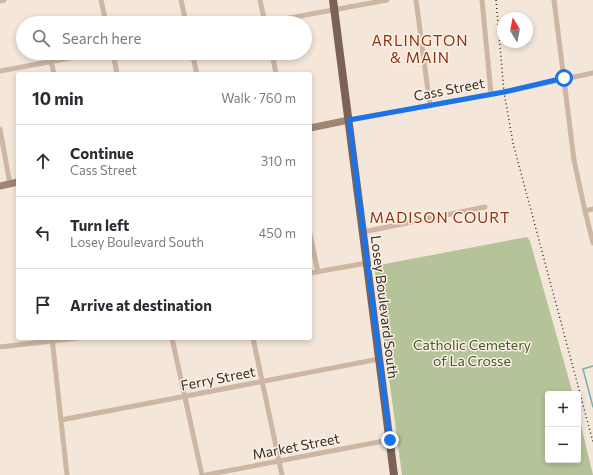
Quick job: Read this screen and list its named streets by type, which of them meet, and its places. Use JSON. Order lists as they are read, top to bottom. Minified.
{"streets":{"main road":["Losey Boulevard South"],"street":["Cass Street","Ferry Street","Market Street"]},"crossings":[["Cass Street","Losey Boulevard South"],["Losey Boulevard South","Ferry Street"],["Losey Boulevard South","Market Street"]],"districts":["ARLINGTON & MAIN","MADISON COURT"],"parks":["Catholic Cemetery of La Crosse"],"north":"top","page":{"search":"Search here","heading":["10 min","Walk · 760 m"],"list":[["Continue","Cass Street","310 m"],["Turn left","Losey Boulevard South","450 m"],"Arrive at destination"],"map_buttons":["+","−"]}}
